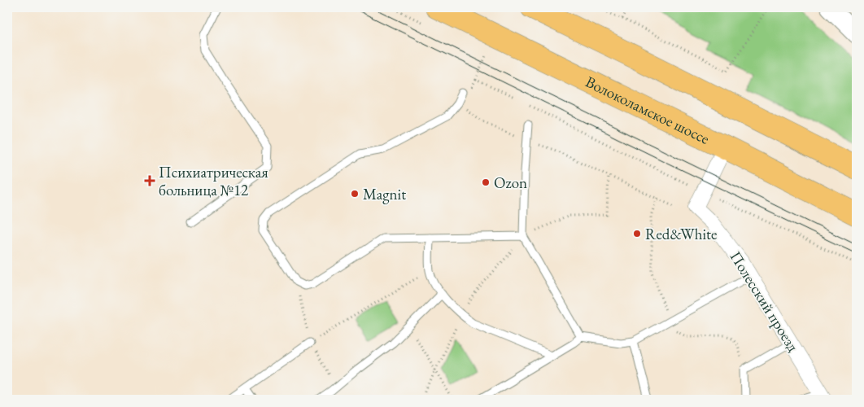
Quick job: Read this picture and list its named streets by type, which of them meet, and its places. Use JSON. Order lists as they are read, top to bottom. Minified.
{"streets":{"main road":["Волоколамское шоссе"],"street":["Полесский проезд"]},"crossings":[["Волоколамское шоссе","Полесский проезд"]],"places":{"health":["Психиатрическая больница №12"],"other":["Ozon","Magnit","Red&White"]}}
